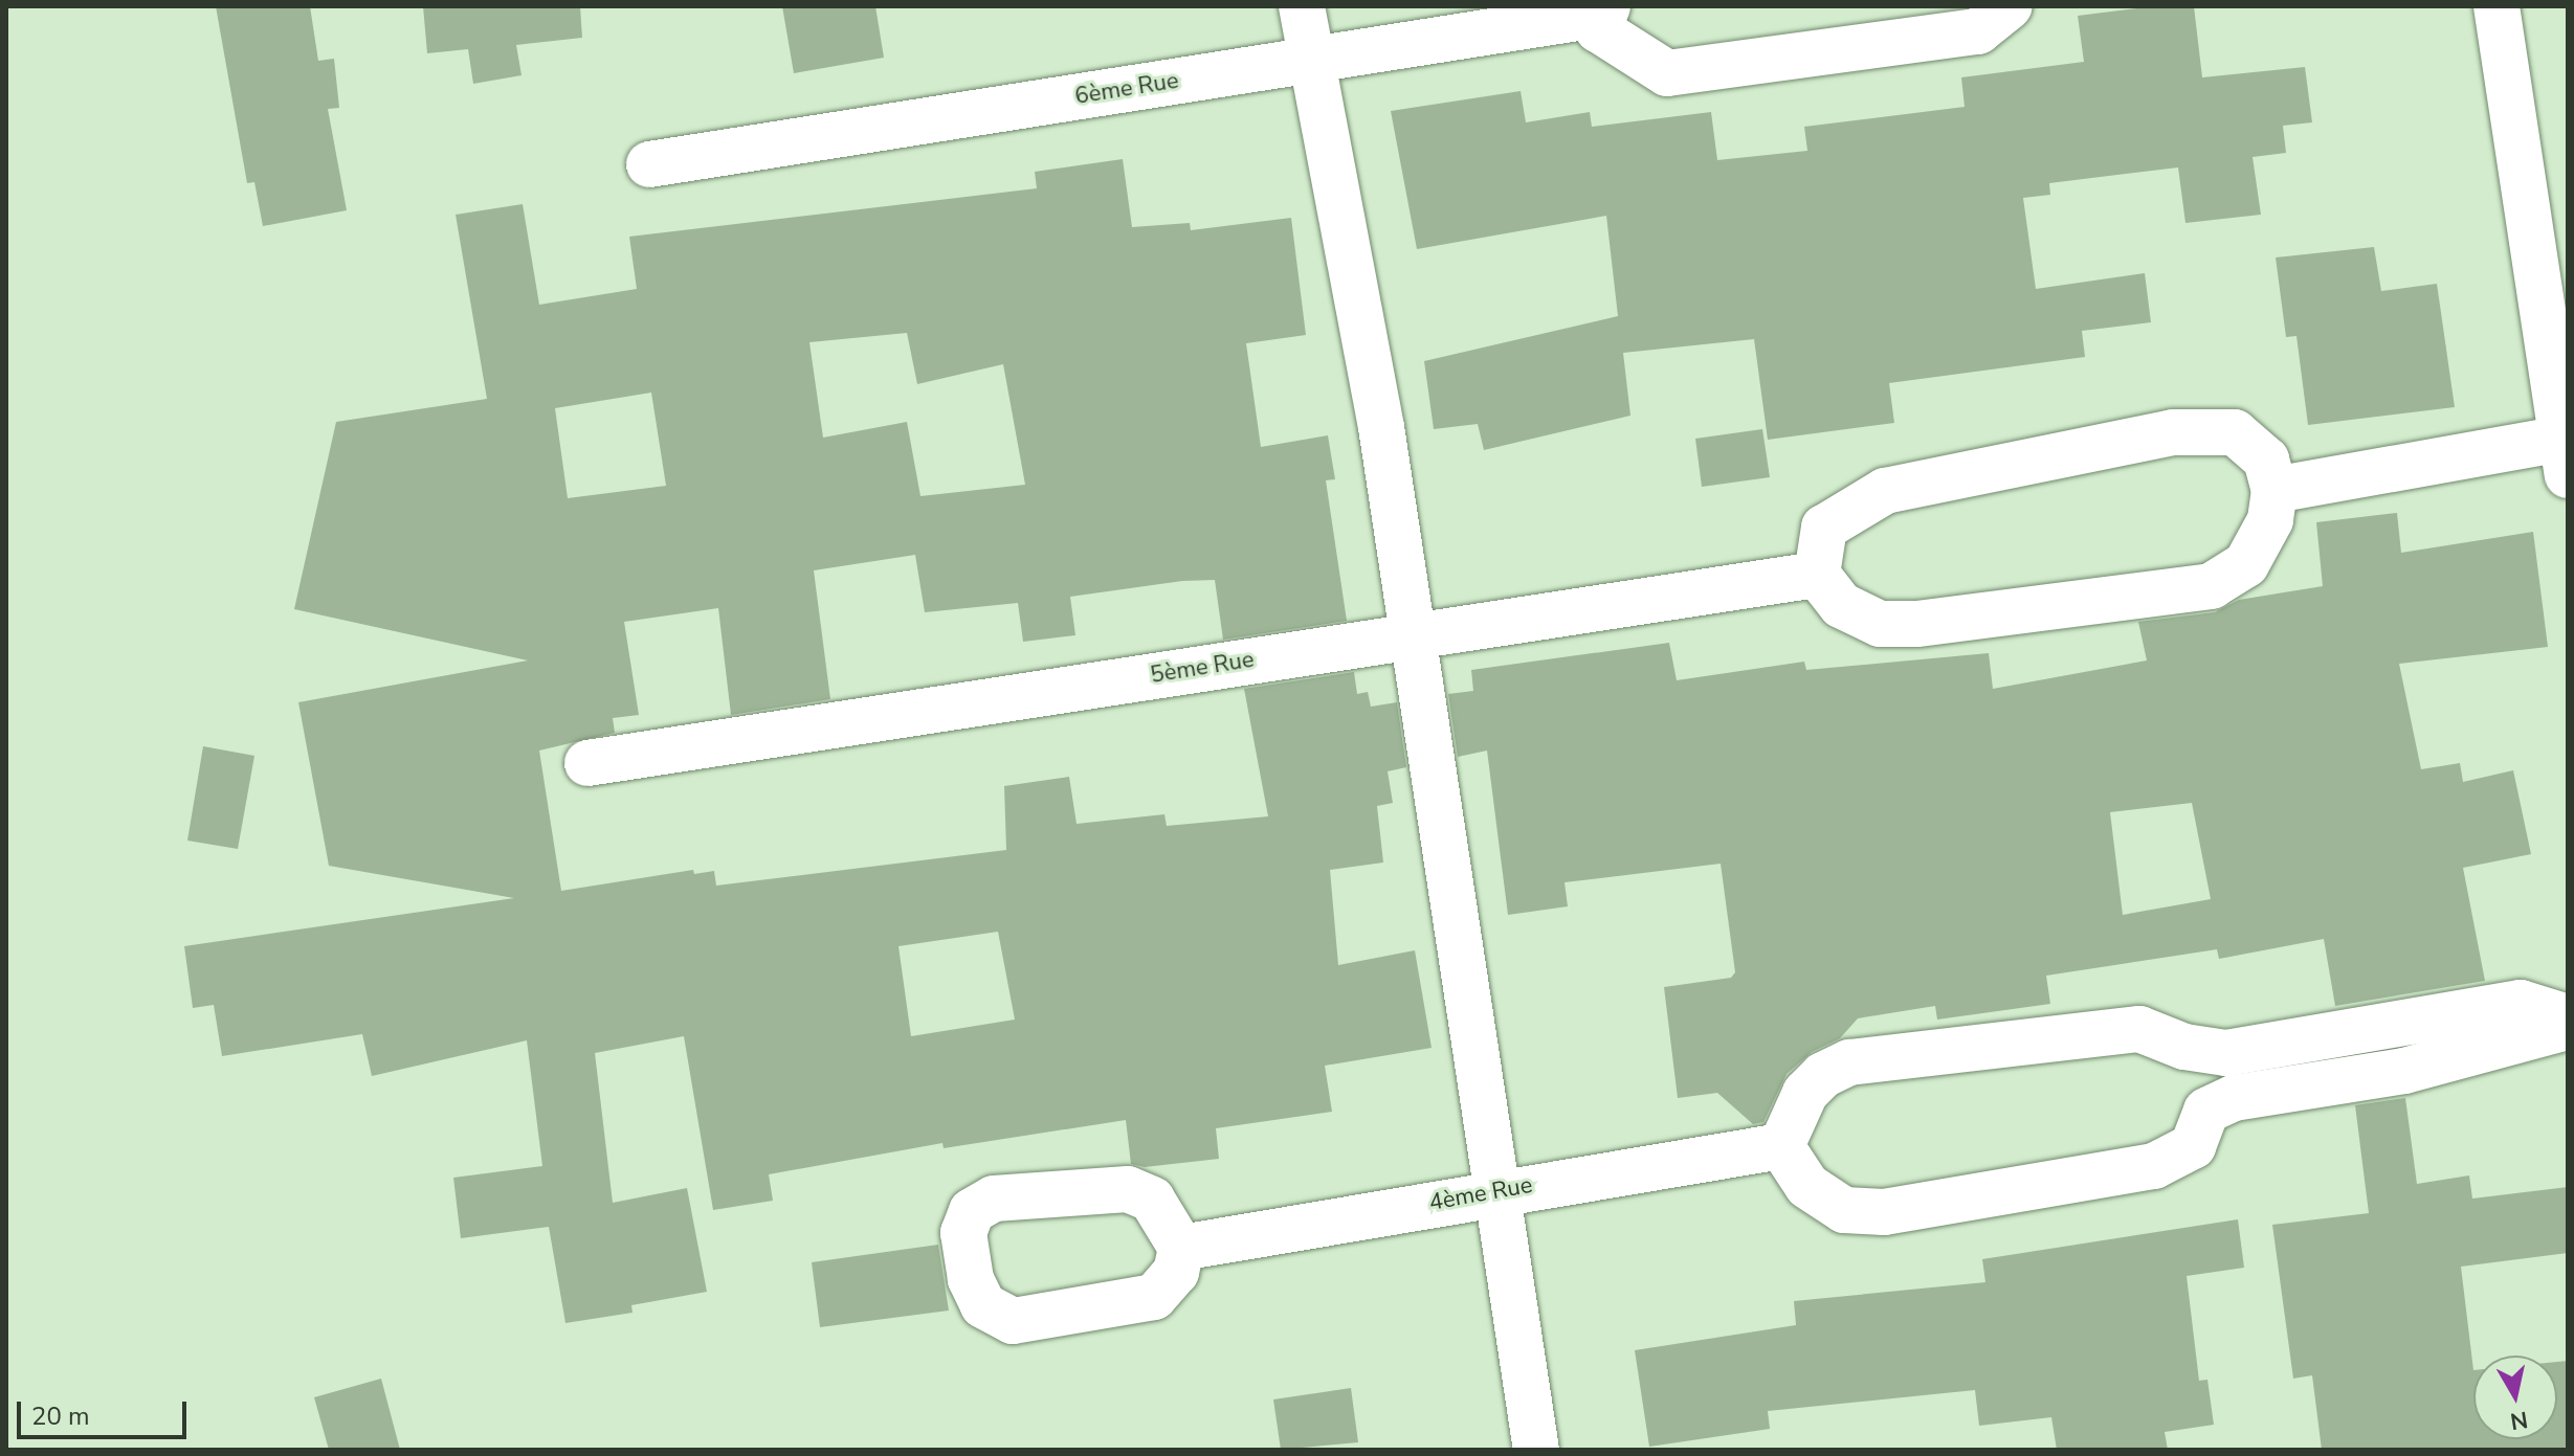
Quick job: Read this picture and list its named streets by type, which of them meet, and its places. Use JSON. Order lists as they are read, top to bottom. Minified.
{"streets":{"street":["6ème Rue","5ème Rue","4ème Rue"]},"scale_bar":"20 m","north":"bottom"}
